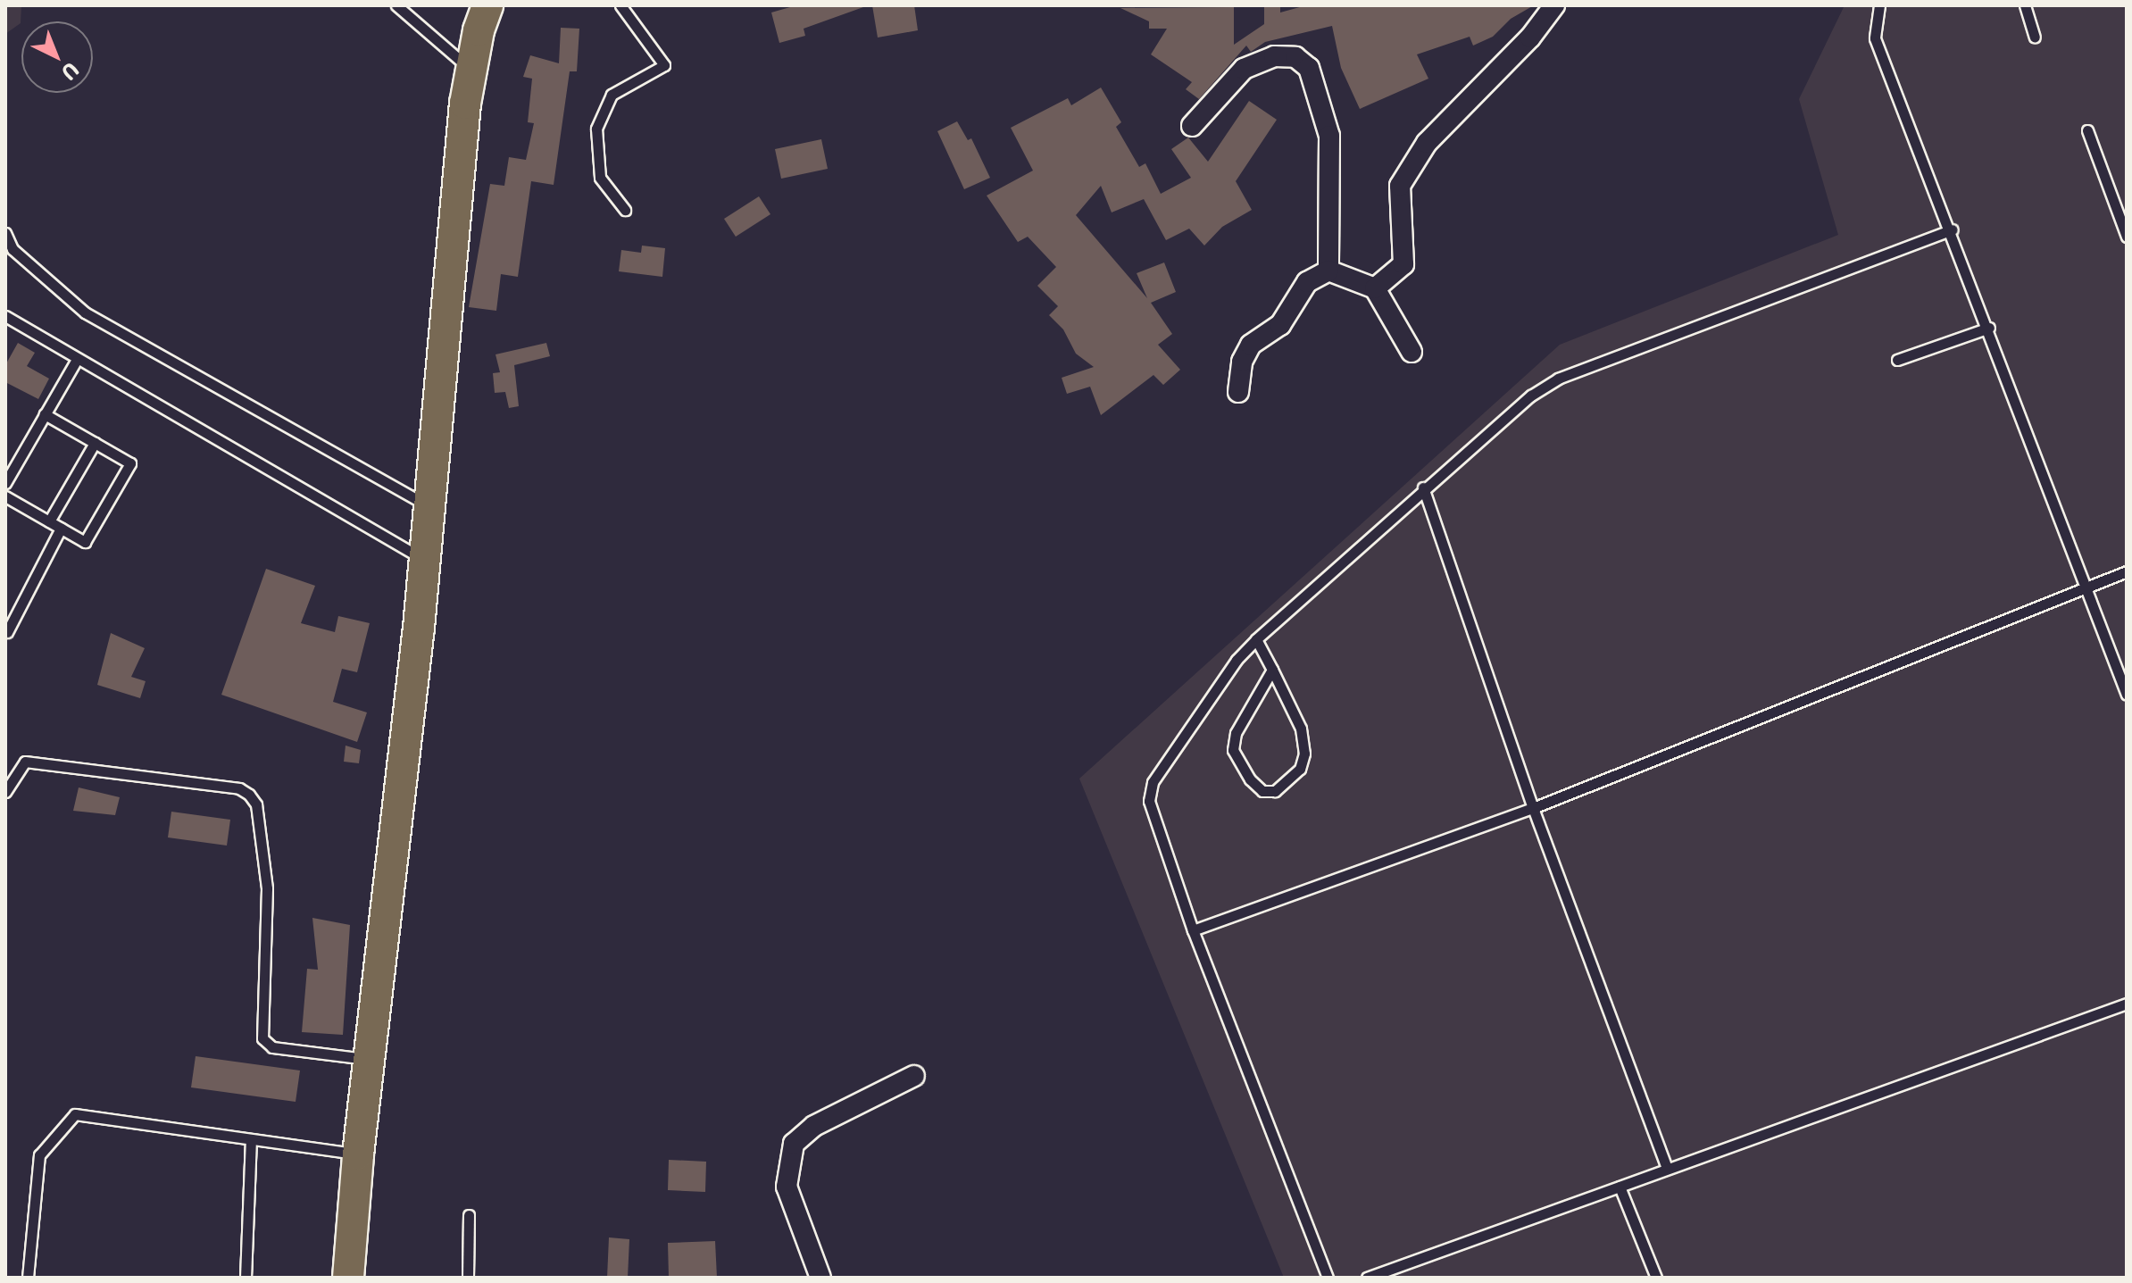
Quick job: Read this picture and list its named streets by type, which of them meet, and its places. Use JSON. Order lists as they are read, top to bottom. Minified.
{"north":"bottom right"}
